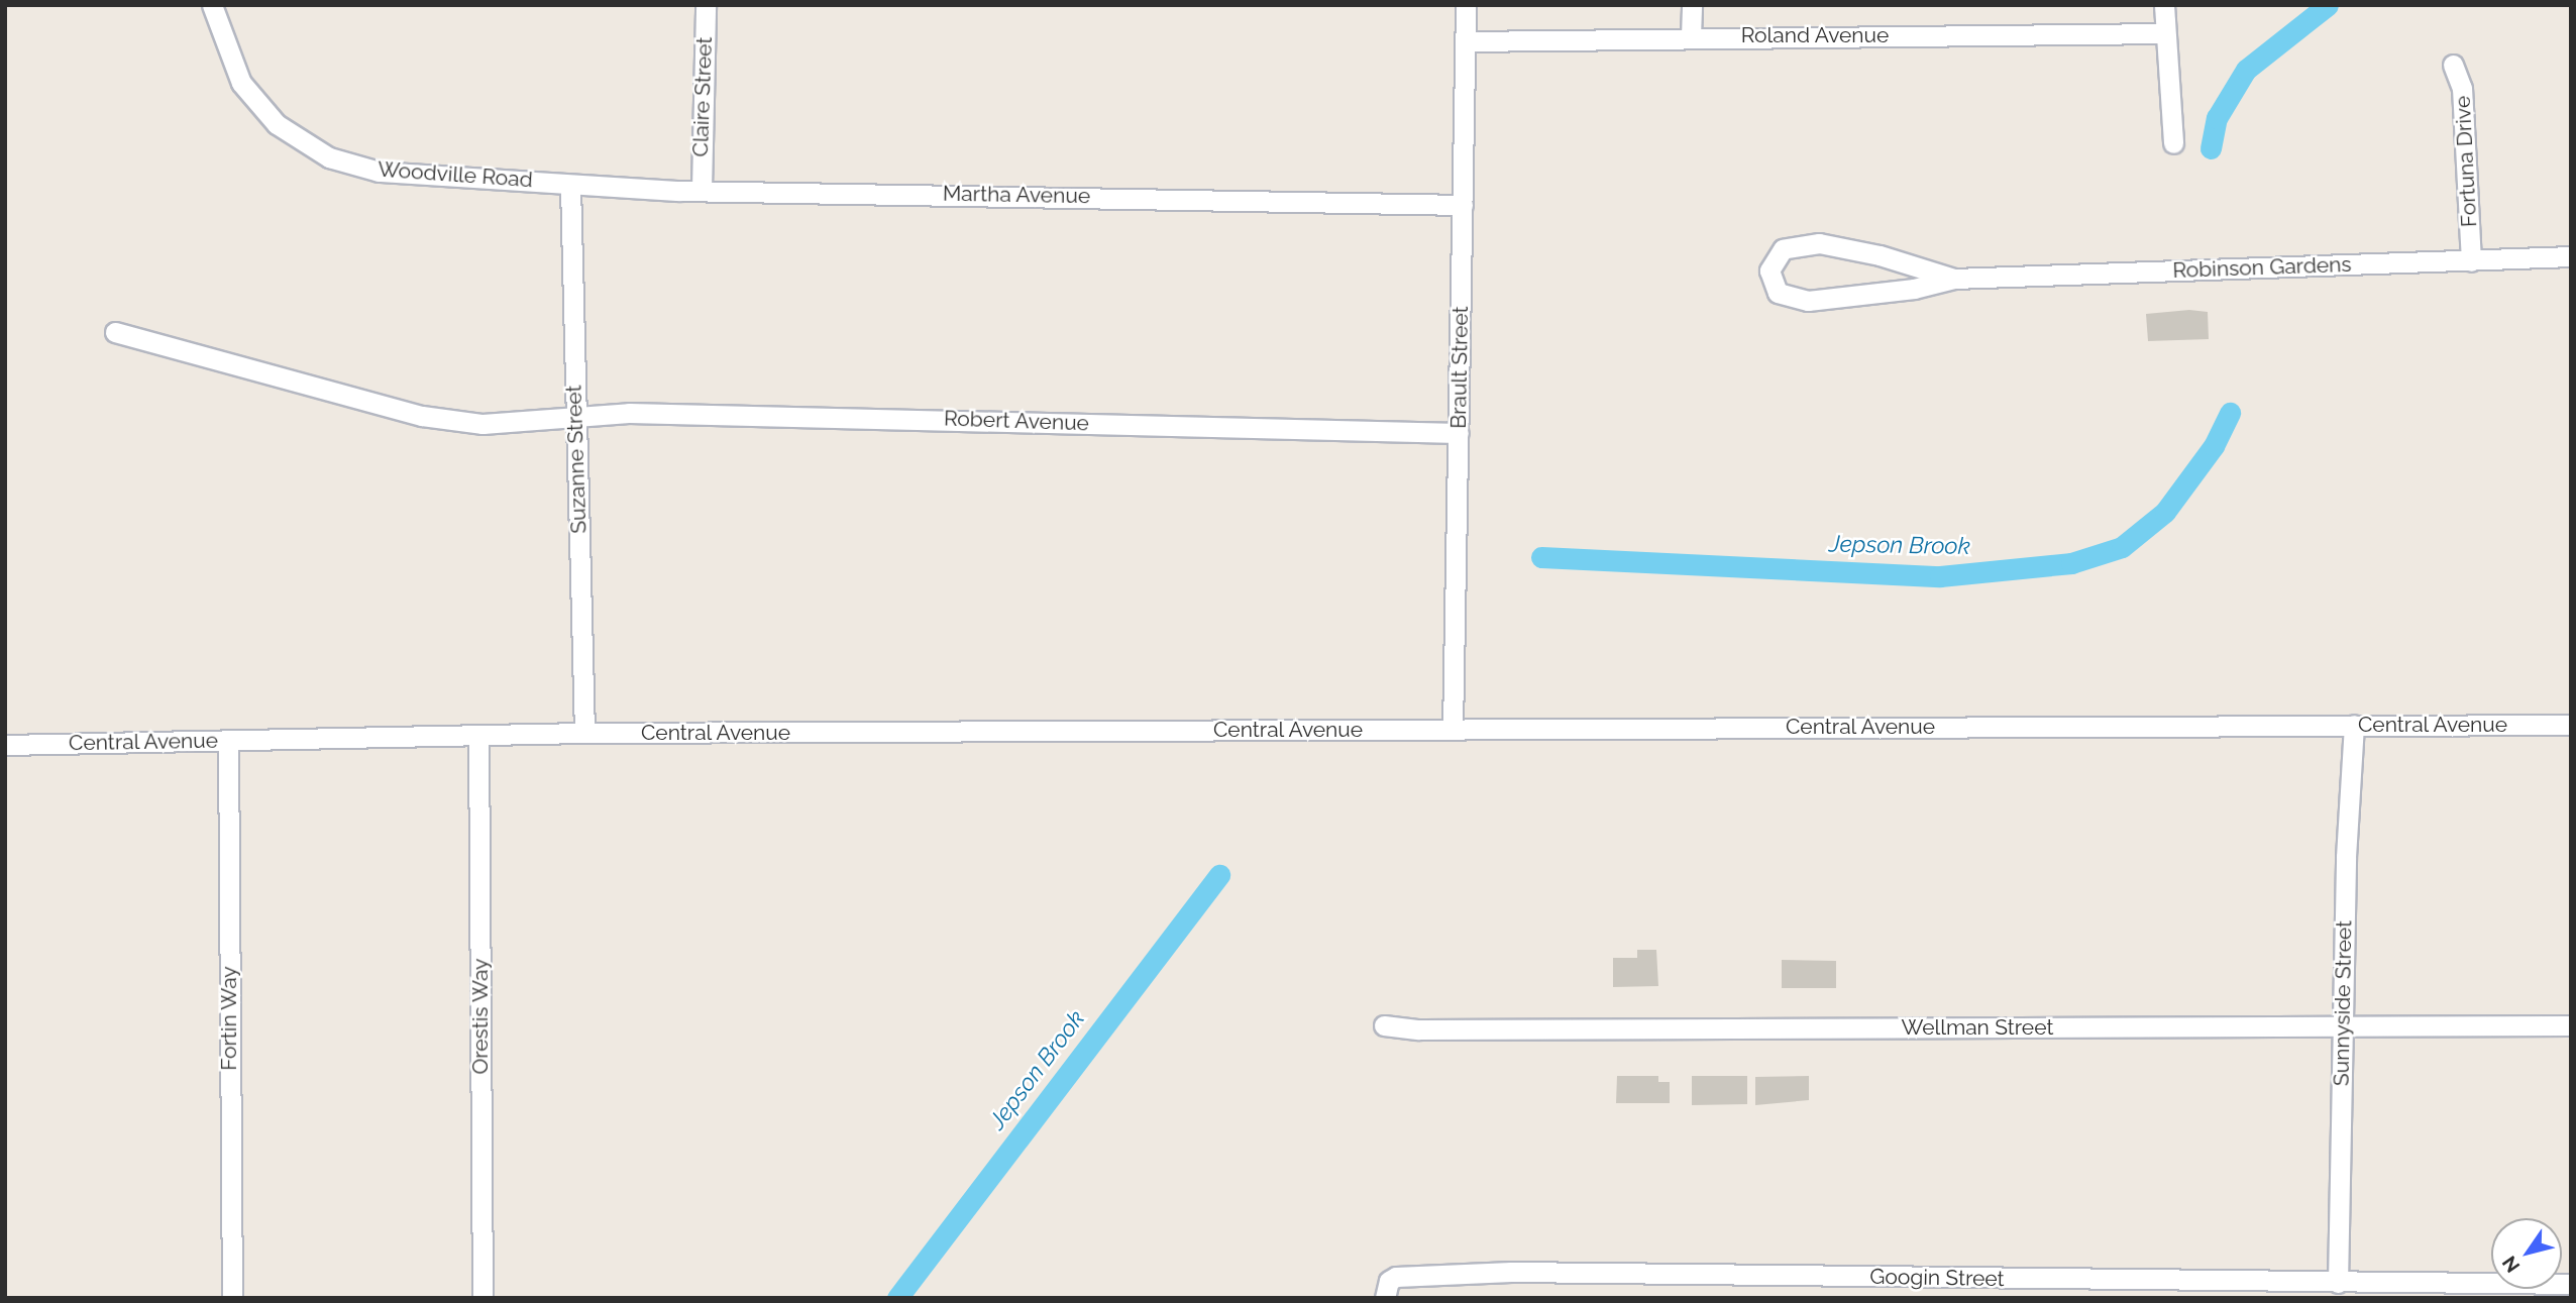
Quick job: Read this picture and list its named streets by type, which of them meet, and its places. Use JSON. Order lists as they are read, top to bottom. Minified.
{"streets":{"street":["Roland Avenue","Claire Street","Fortuna Drive","Woodville Road","Martha Avenue","Robinson Gardens","Brault Street","Robert Avenue","Suzanne Street","Central Avenue","Sunnyside Street","Orestis Way","Fortin Way","Wellman Street","Googin Street"]},"crossings":[["Roland Avenue","Brault Street"],["Claire Street","Martha Avenue"],["Fortuna Drive","Robinson Gardens"],["Woodville Road","Martha Avenue"],["Woodville Road","Suzanne Street"],["Martha Avenue","Brault Street"],["Martha Avenue","Suzanne Street"],["Brault Street","Robert Avenue"],["Brault Street","Central Avenue"],["Robert Avenue","Suzanne Street"],["Suzanne Street","Central Avenue"],["Central Avenue","Sunnyside Street"],["Central Avenue","Orestis Way"],["Central Avenue","Fortin Way"],["Sunnyside Street","Wellman Street"],["Sunnyside Street","Googin Street"]],"water":["Jepson Brook"],"north":"bottom left"}
